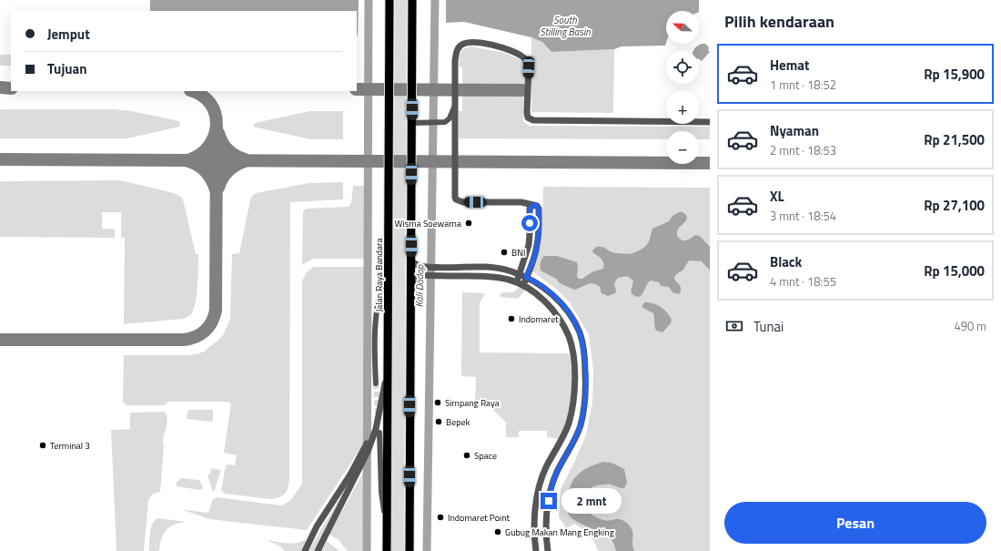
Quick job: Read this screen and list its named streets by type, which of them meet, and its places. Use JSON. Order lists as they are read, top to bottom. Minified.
{"streets":{"main road":["Jalan Raya Bandara"]},"water":["South Stilling Basin","Kali Dadap"],"places":["Wisma Soewarna","BNI","Indomaret","Simpang Raya","Bepek","Terminal 3","Space","Indomaret Point","Gubug Makan Mang Engking"],"north":"left","page":{"heading":"Pilih kendaraan","map_buttons":["+","−"],"banner":["Jemput","Tujuan"],"list":[{"name":"Hemat","note":"1 mnt · 18:52","value":"Rp 15,900"},{"name":"Nyaman","note":"2 mnt · 18:53","value":"Rp 21,500"},{"name":"XL","note":"3 mnt · 18:54","value":"Rp 27,100"},{"name":"Black","note":"4 mnt · 18:55","value":"Rp 15,000"}],"pay":["Tunai","490 m"],"bubble":"2 mnt","buttons":"Pesan"}}
